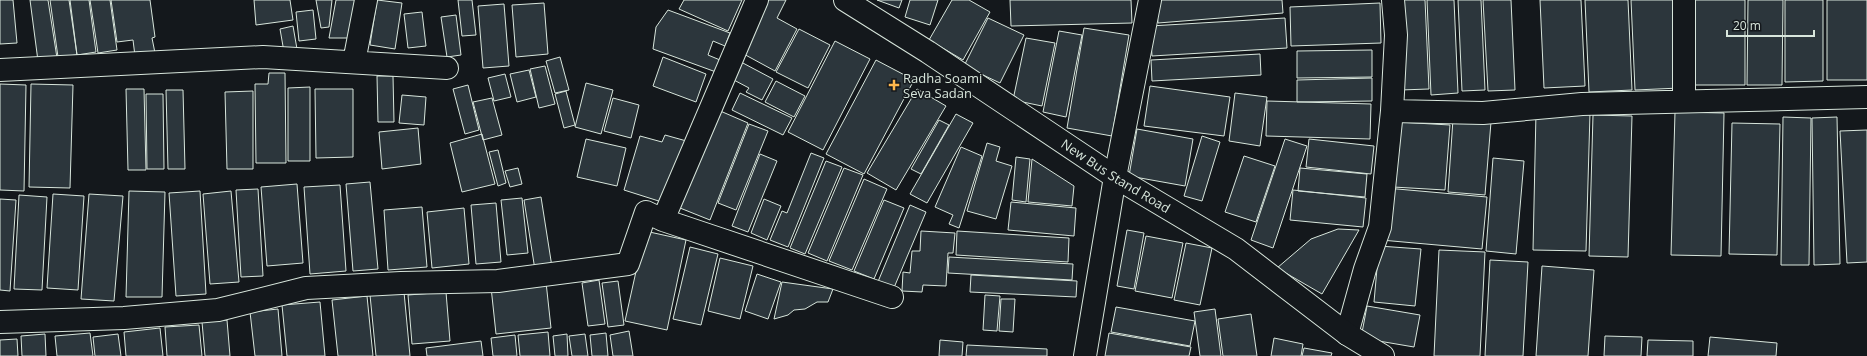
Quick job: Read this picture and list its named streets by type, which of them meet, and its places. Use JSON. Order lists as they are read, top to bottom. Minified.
{"streets":{"main road":["New Bus Stand Road"]},"places":{"health":["Radha Soami Seva Sadan"]},"scale_bar":"20 m"}
